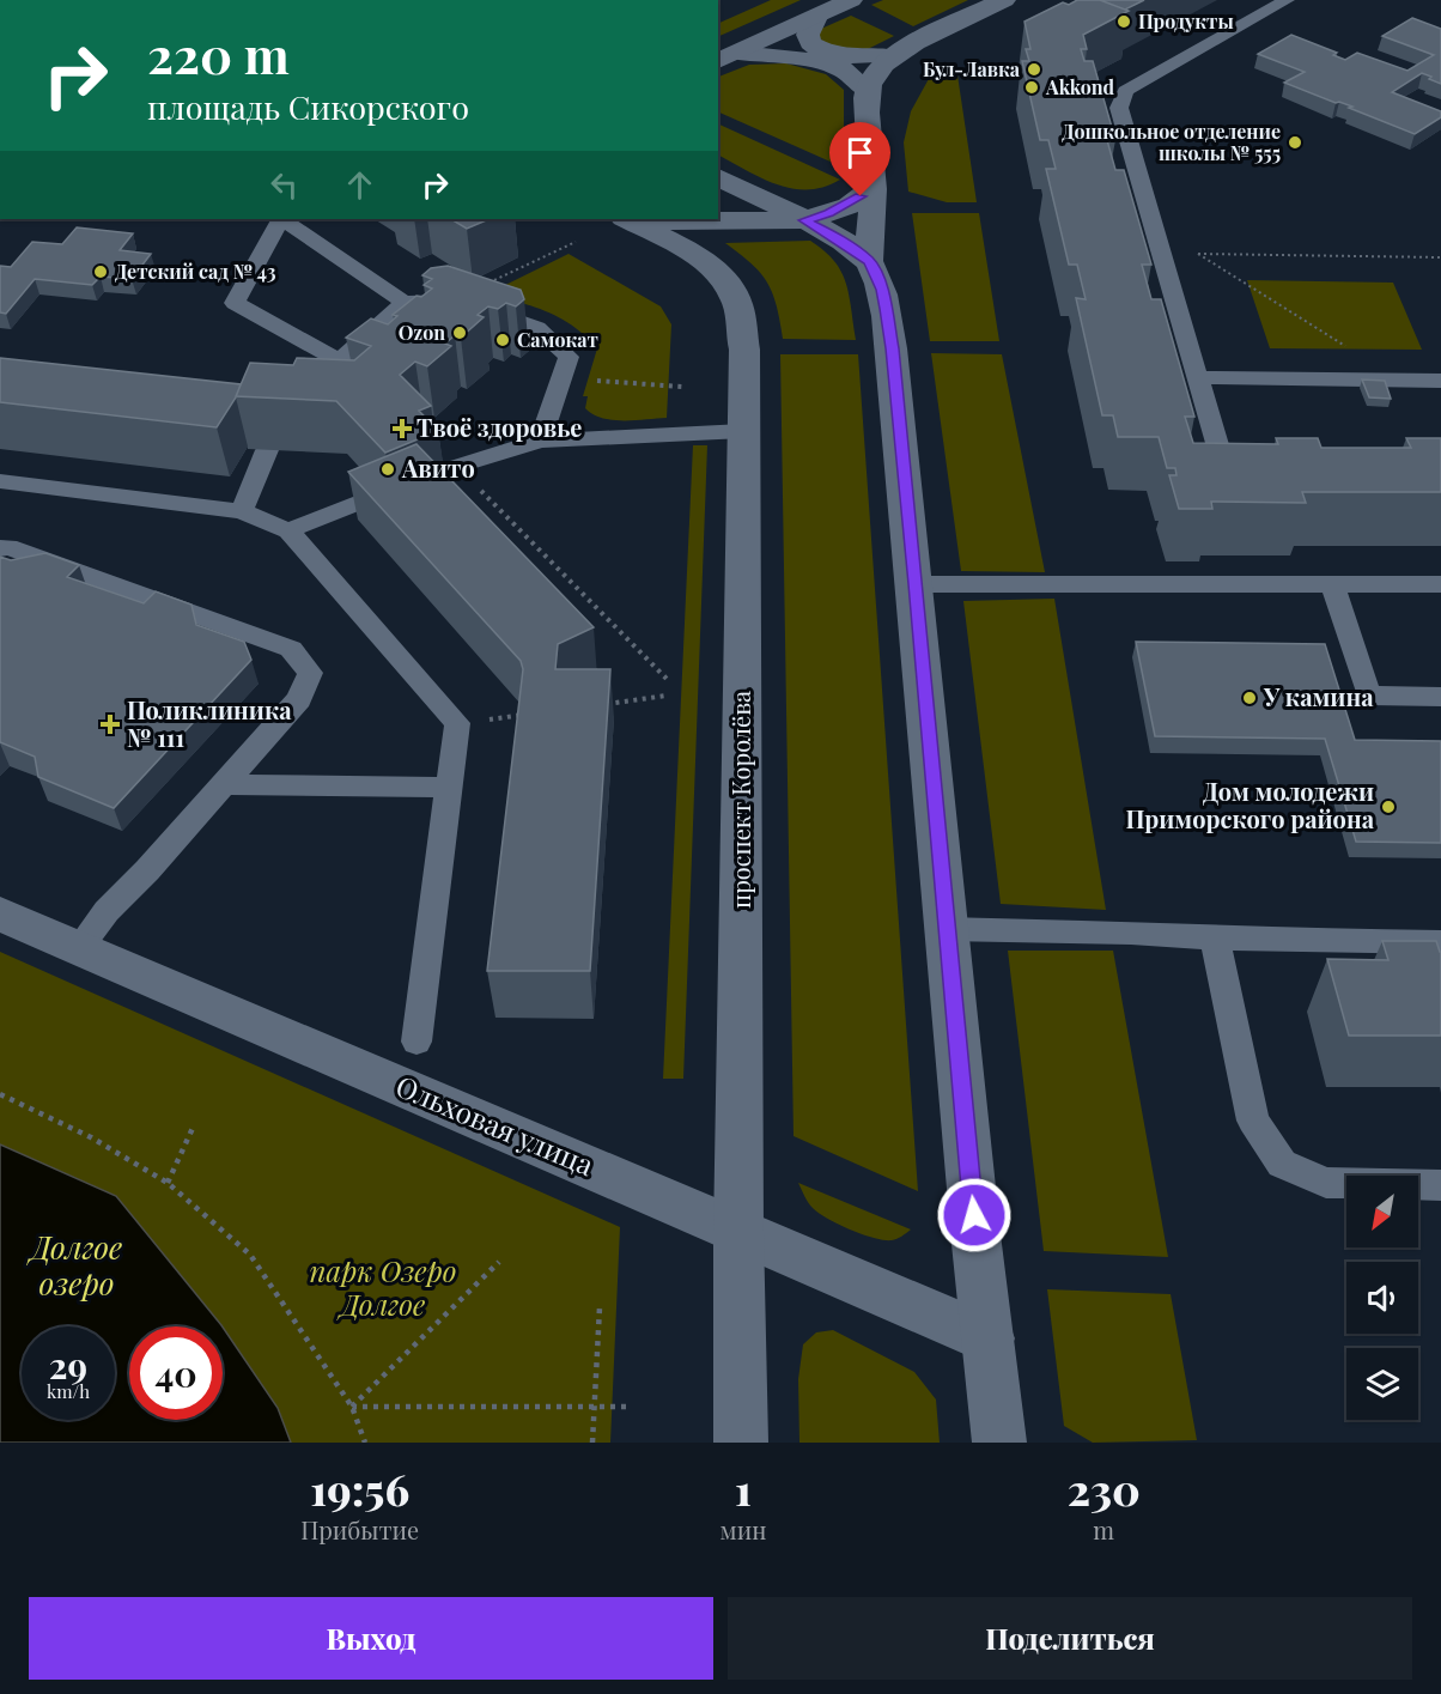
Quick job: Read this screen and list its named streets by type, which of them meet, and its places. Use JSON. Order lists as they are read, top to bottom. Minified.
{"streets":{"street":["проспект Королёва","Ольховая улица"]},"crossings":[["проспект Королёва","Ольховая улица"]],"water":["Долгое озеро"],"parks":["парк Озеро Долгое"],"places":{"other":["Продукты","Бул-Лавка","Akkond","Дошкольное отделение школы № 555","Детский сад № 43","Ozon","Самокат","Авито","У камина","Дом молодежи Приморского района"],"health":["Твоё здоровье","Поликлиника № 111"]},"north":"bottom left","page":{"turn":["220 m","площадь Сикорского"],"speed":"29 km/h","limit":"40","eta":["19:56","Прибытие","1","мин","230","m"],"buttons":["Выход","Поделиться"]}}
